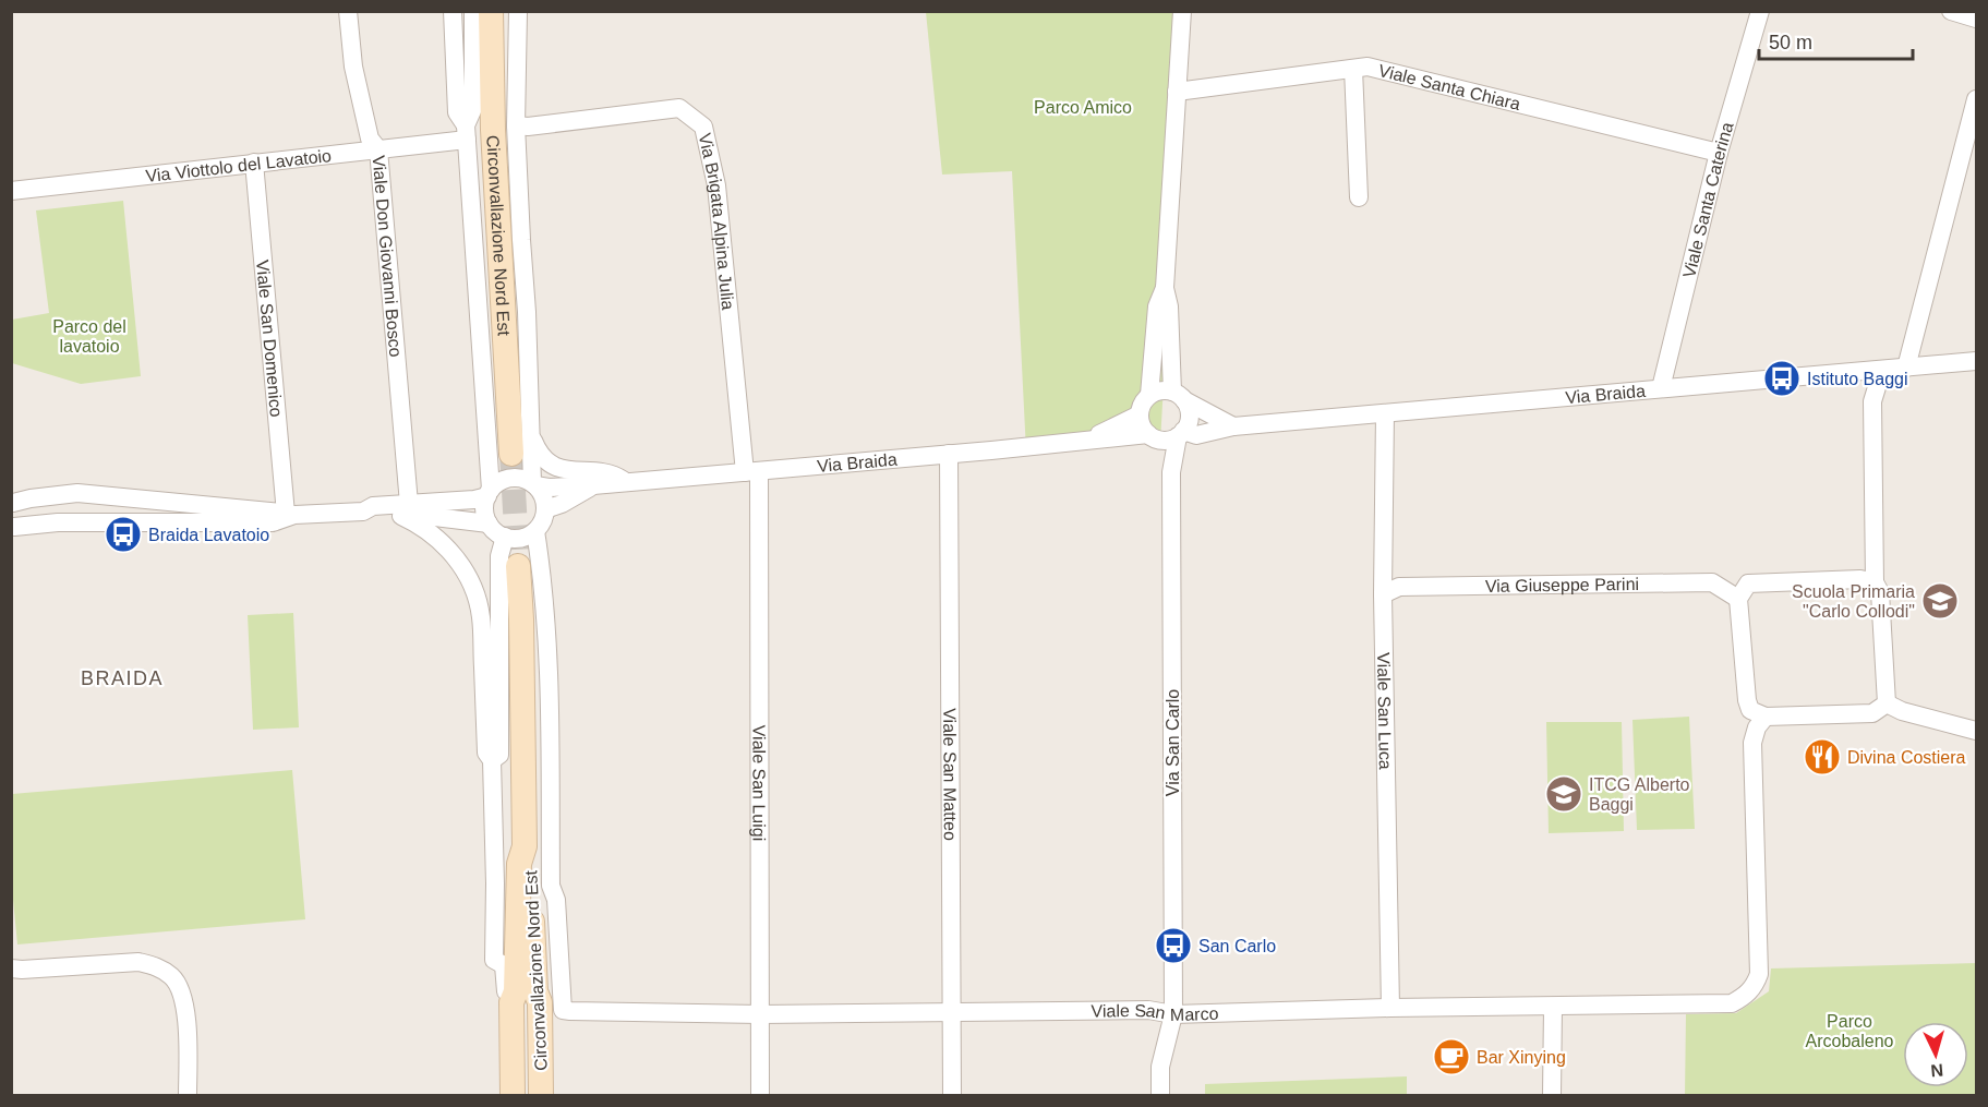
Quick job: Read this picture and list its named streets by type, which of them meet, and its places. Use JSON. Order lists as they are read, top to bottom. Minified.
{"streets":{"main road":["Circonvallazione Nord Est"],"street":["Viale Santa Chiara","Via Viottolo del Lavatoio","Viale Santa Caterina","Via Brigata Alpina Julia","Viale Don Giovanni Bosco","Viale San Domenico","Via Braida","Via Giuseppe Parini","Viale San Luca","Via San Carlo","Viale San Matteo","Viale San Luigi","Viale San Marco"]},"crossings":[["Viale Santa Chiara","Viale Santa Caterina"],["Via Viottolo del Lavatoio","Circonvallazione Nord Est"],["Via Viottolo del Lavatoio","Viale Don Giovanni Bosco"],["Via Viottolo del Lavatoio","Viale San Domenico"],["Viale Santa Caterina","Via Braida"],["Via Brigata Alpina Julia","Via Braida"],["Via Brigata Alpina Julia","Viale San Luigi"],["Circonvallazione Nord Est","Via Braida"],["Circonvallazione Nord Est","Viale San Marco"],["Viale Don Giovanni Bosco","Via Braida"],["Viale San Domenico","Via Braida"],["Via Braida","Viale San Luca"],["Via Braida","Via San Carlo"],["Via Braida","Viale San Matteo"],["Via Braida","Viale San Luigi"],["Via Giuseppe Parini","Viale San Luca"],["Viale San Luca","Viale San Marco"],["Via San Carlo","Viale San Marco"],["Viale San Matteo","Viale San Marco"],["Viale San Luigi","Viale San Marco"]],"districts":["BRAIDA"],"parks":["Parco Amico","Parco del lavatoio","Parco Arcobaleno"],"places":{"bus stop":["Istituto Baggi","Braida Lavatoio","San Carlo"],"school or university":["Scuola Primaria \"Carlo Collodi\"","ITCG Alberto Baggi"],"restaurant":["Divina Costiera"],"cafe":["Bar Xinying"]},"scale_bar":"50 m","north":"bottom"}
